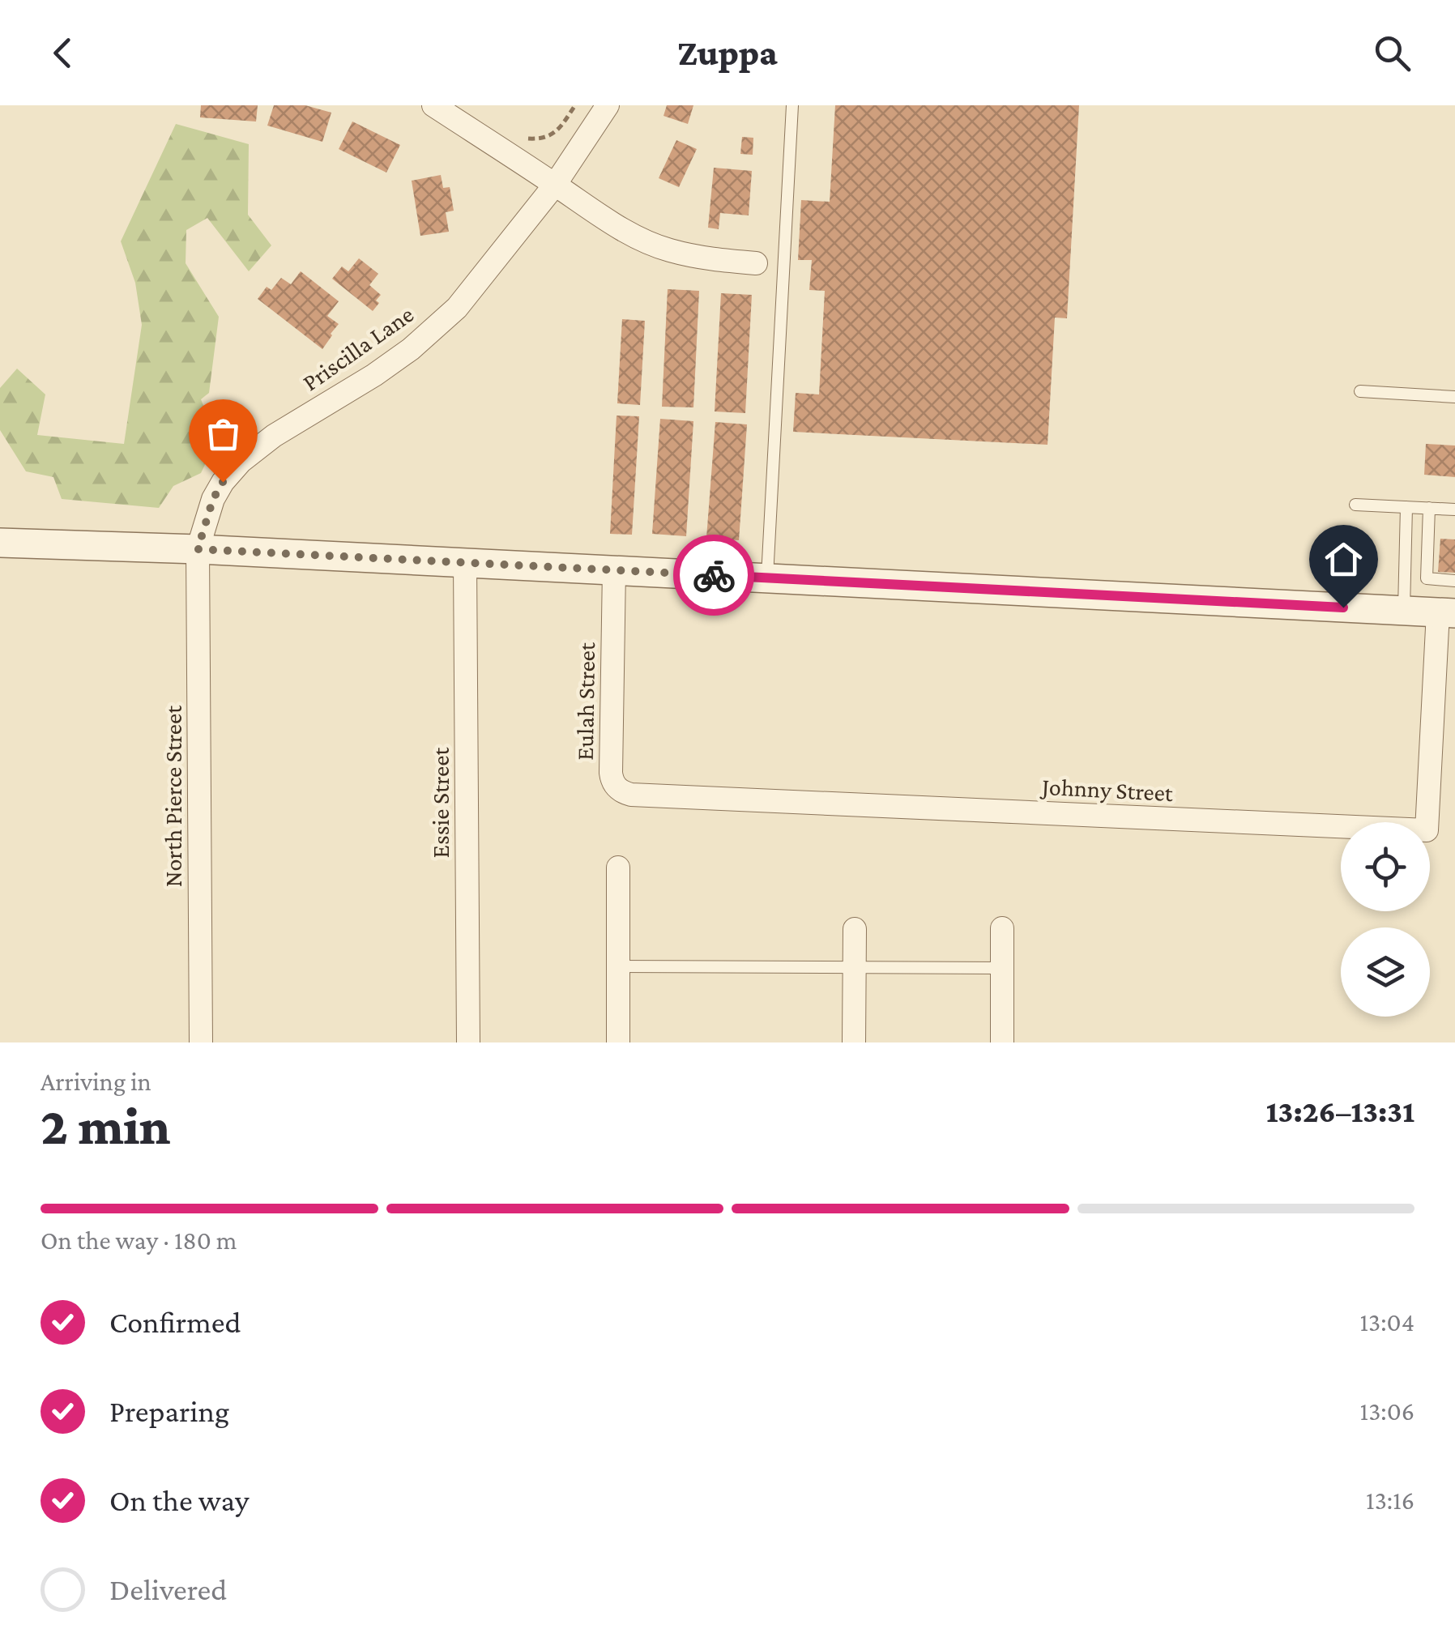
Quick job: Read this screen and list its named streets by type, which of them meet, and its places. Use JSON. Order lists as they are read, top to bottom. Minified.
{"streets":{"street":["Priscilla Lane","Eulah Street","Johnny Street","North Pierce Street","Essie Street"]},"crossings":[["Priscilla Lane","North Pierce Street"],["Eulah Street","Johnny Street"]],"page":{"header":"Zuppa","heading":["2 min","Arriving in","13:26–13:31"],"bar":"On the way · 180 m","list":[["Confirmed","13:04"],["Preparing","13:06"],["On the way","13:16"],"Delivered"]}}
